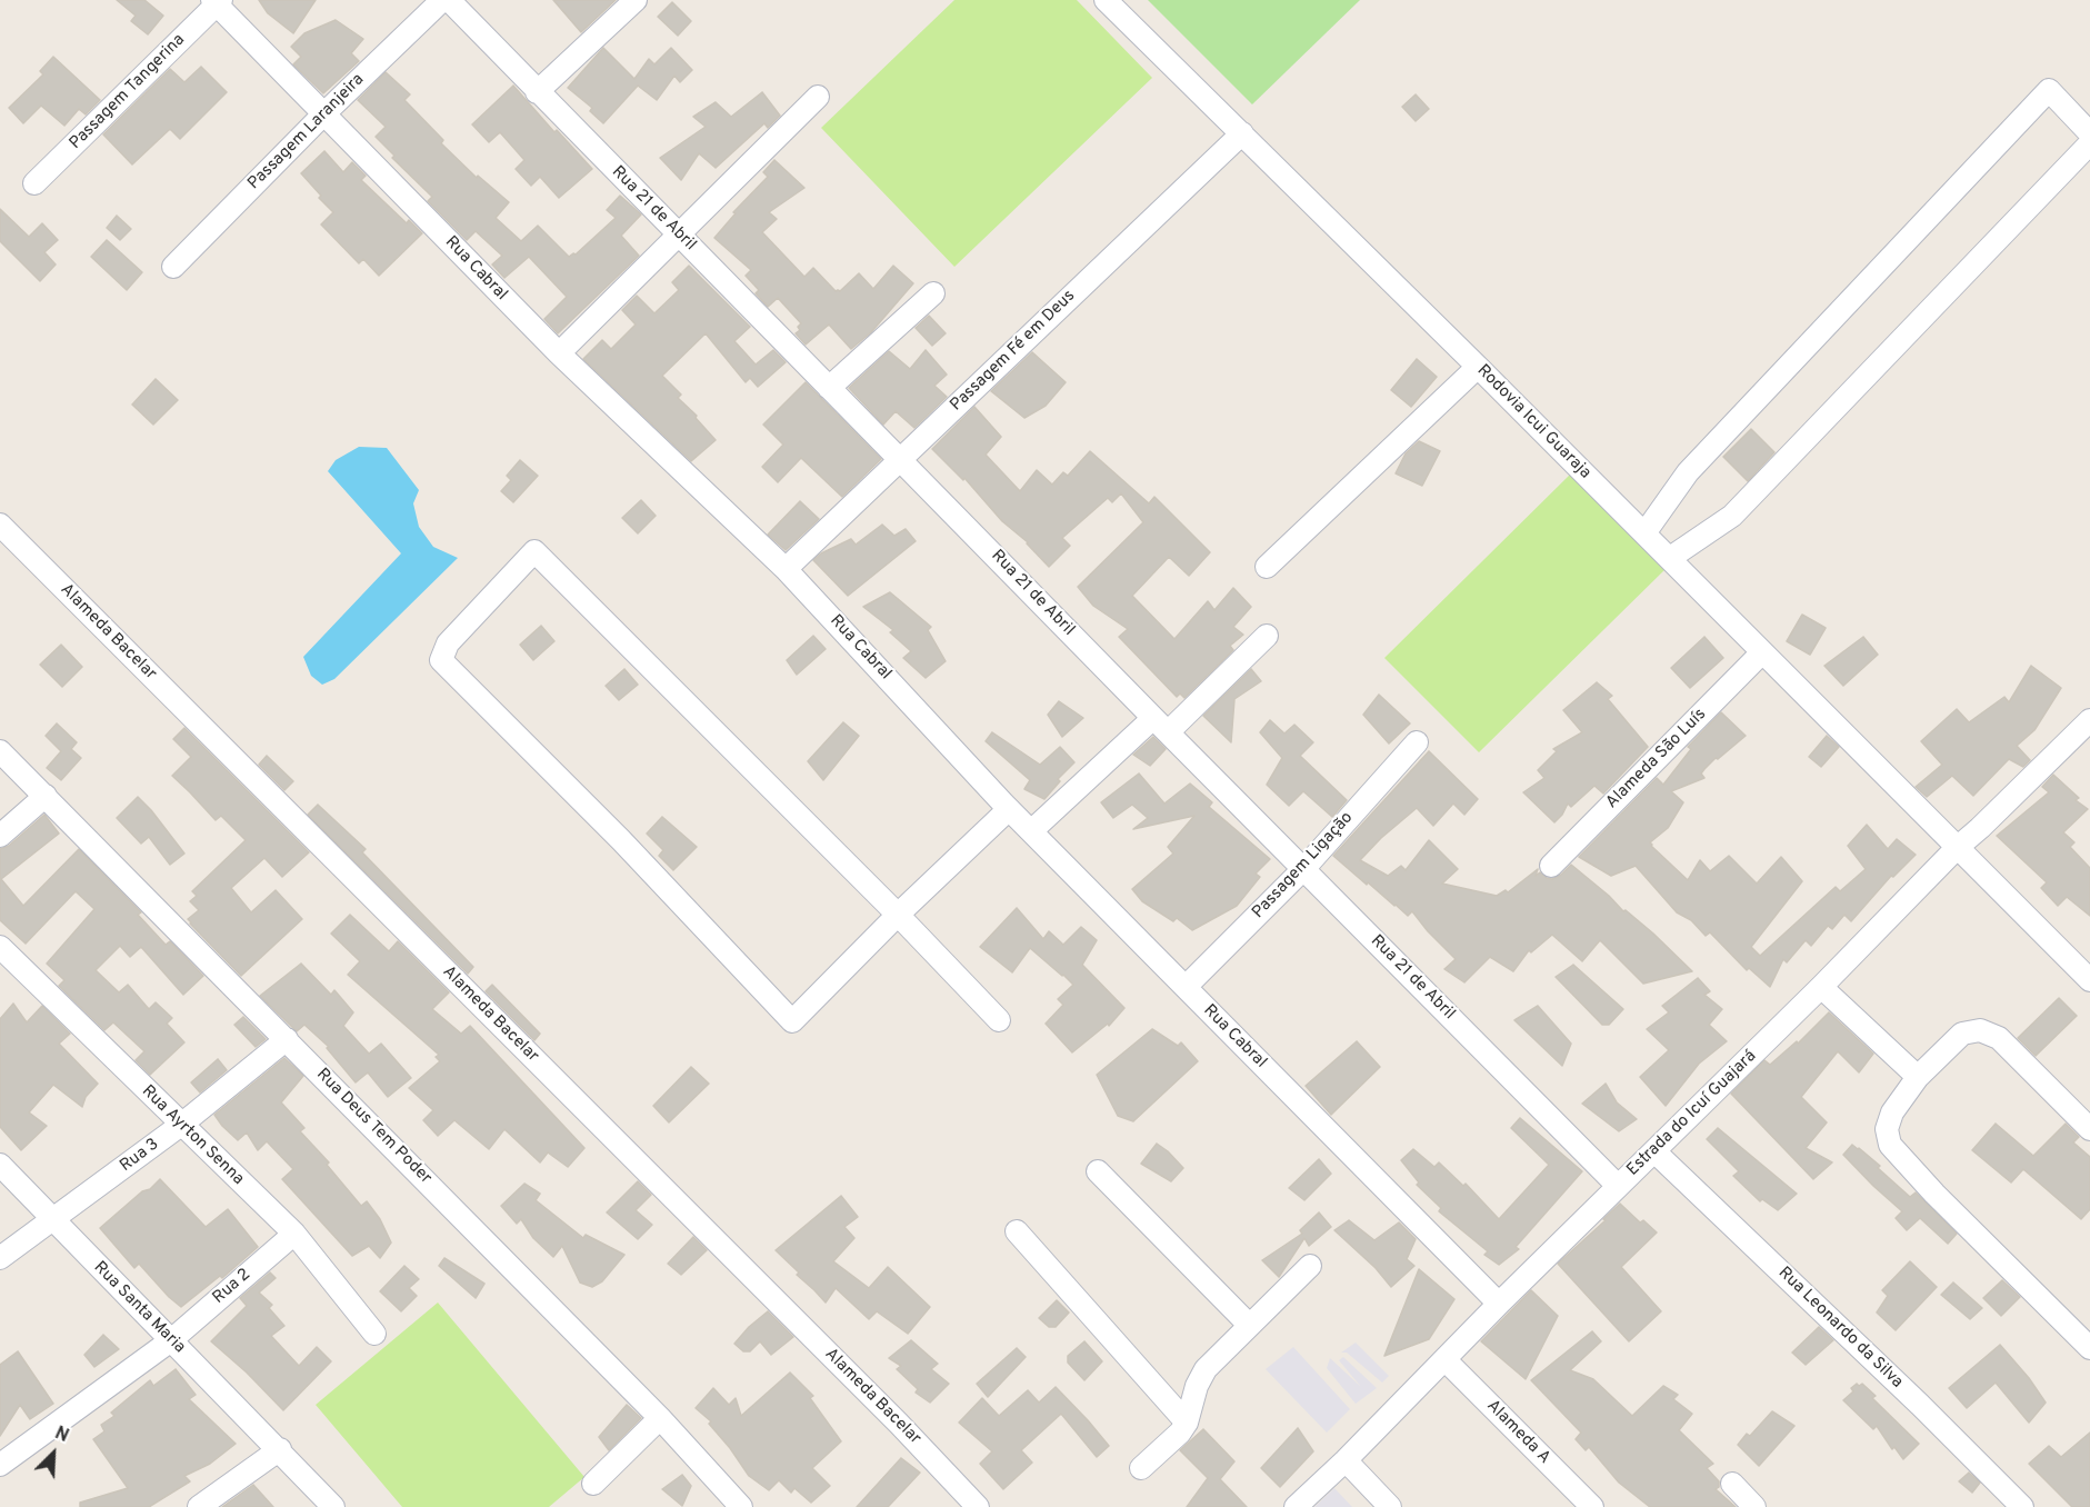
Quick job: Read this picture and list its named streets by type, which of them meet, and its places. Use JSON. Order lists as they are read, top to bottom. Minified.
{"streets":{"street":["Passagem Tangerina","Passagem Laranjeira","Rua 21 de Abril","Rua Cabral","Passagem Fé em Deus","Rodovia Icui Guaraja","Alameda Bacelar","Alameda São Luís","Passagem Ligação","Estrada do Icuí Guajará","Rua Deus Tem Poder","Rua Ayrton Senna","Rua 3","Rua 2","Rua Santa Maria","Rua Leonardo da Silva","Alameda A"]},"crossings":[["Passagem Tangerina","Rua Cabral"],["Passagem Laranjeira","Rua Cabral"],["Rua 21 de Abril","Passagem Fé em Deus"],["Rua 21 de Abril","Passagem Ligação"],["Rua 21 de Abril","Estrada do Icuí Guajará"],["Rua Cabral","Passagem Fé em Deus"],["Rua Cabral","Passagem Ligação"],["Rua Cabral","Estrada do Icuí Guajará"],["Passagem Fé em Deus","Rodovia Icui Guaraja"],["Rodovia Icui Guaraja","Alameda São Luís"],["Rodovia Icui Guaraja","Estrada do Icuí Guajará"],["Estrada do Icuí Guajará","Rua Leonardo da Silva"],["Estrada do Icuí Guajará","Alameda A"],["Rua Deus Tem Poder","Rua 3"],["Rua Ayrton Senna","Rua 3"],["Rua Ayrton Senna","Rua 2"],["Rua 3","Rua Santa Maria"],["Rua 2","Rua Santa Maria"]],"north":"top right"}
